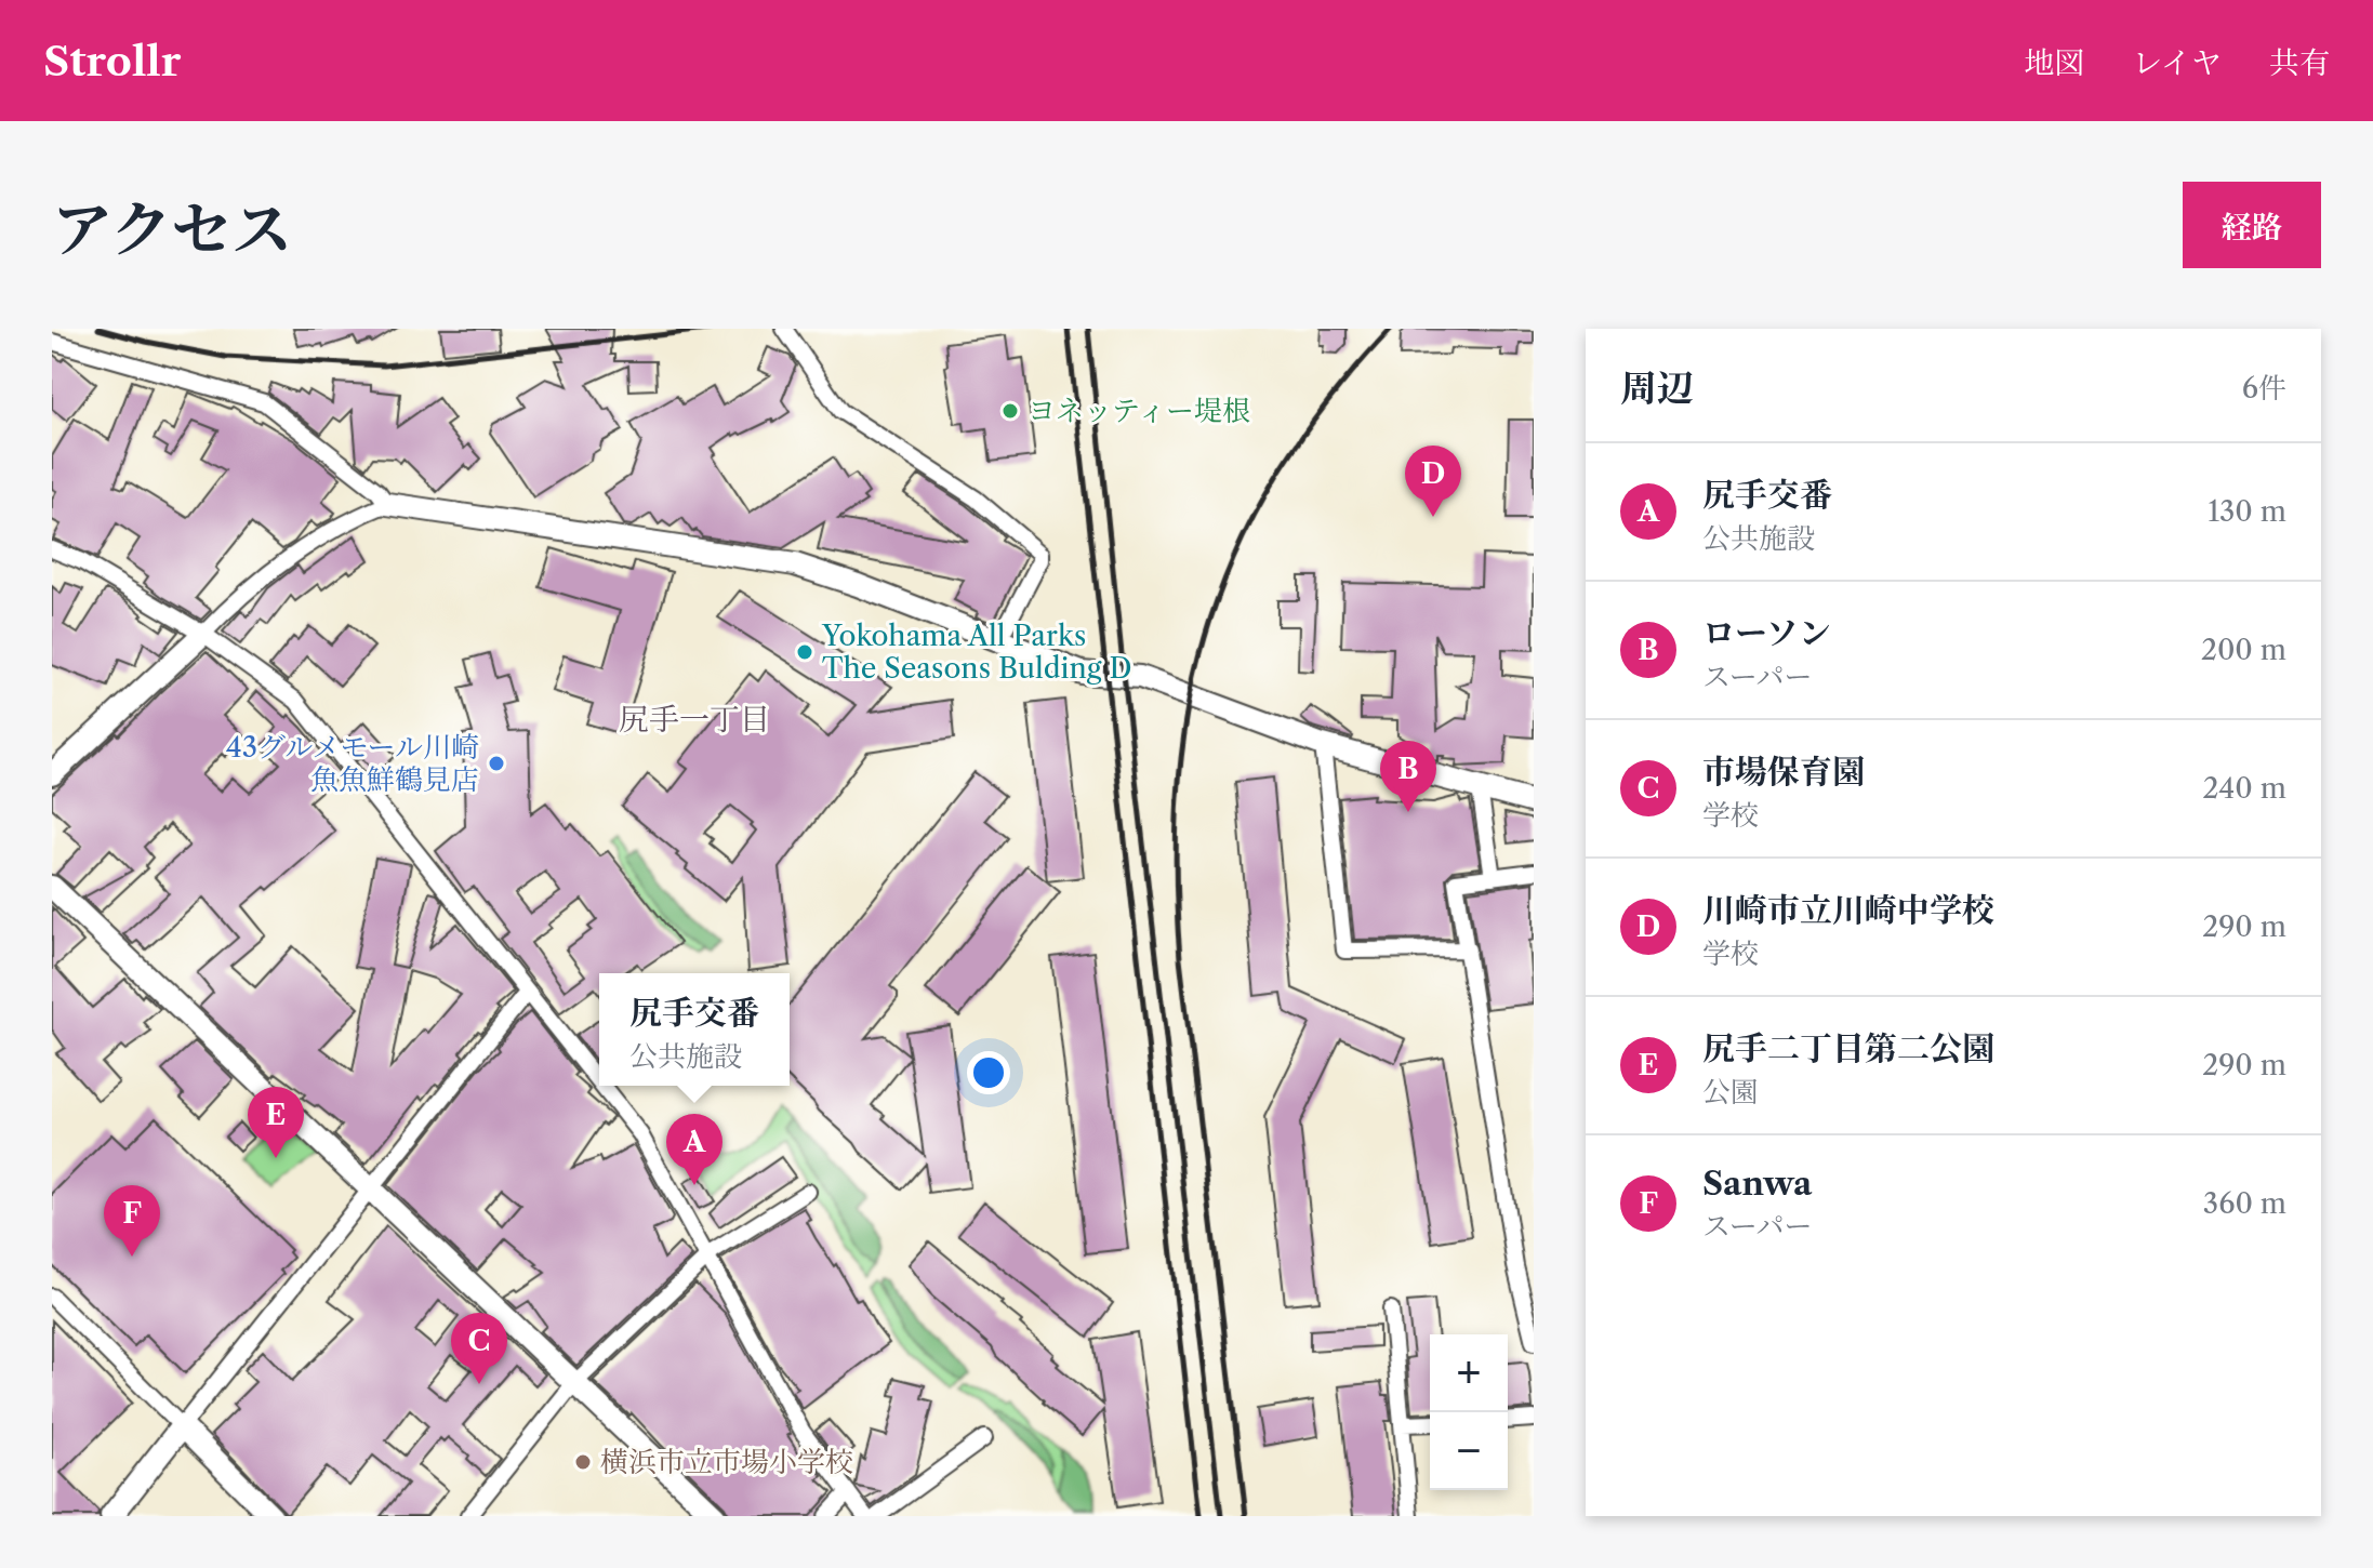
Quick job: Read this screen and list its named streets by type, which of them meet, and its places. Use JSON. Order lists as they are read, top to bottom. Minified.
{"districts":["尻手一丁目"],"places":["ヨネッティー堤根","Yokohama All Parks The Seasons Bulding D","43グルメモール川崎 魚魚鮮鶴見店","横浜市立市場小学校"],"page":{"header":"Strollr","nav":["地図","レイヤ","共有"],"title":"アクセス","buttons":"経路","heading":["周辺","6件"],"list":[{"mark":"A","name":"尻手交番","note":"公共施設","value":"130 m"},{"mark":"B","name":"ローソン","note":"スーパー","value":"200 m"},{"mark":"C","name":"市場保育園","note":"学校","value":"240 m"},{"mark":"D","name":"川崎市立川崎中学校","note":"学校","value":"290 m"},{"mark":"E","name":"尻手二丁目第二公園","note":"公園","value":"290 m"},{"mark":"F","name":"Sanwa","note":"スーパー","value":"360 m"}],"pins":["D","B","E","A","F","C"],"popup":["尻手交番","公共施設"],"map_buttons":["+","−"]}}
